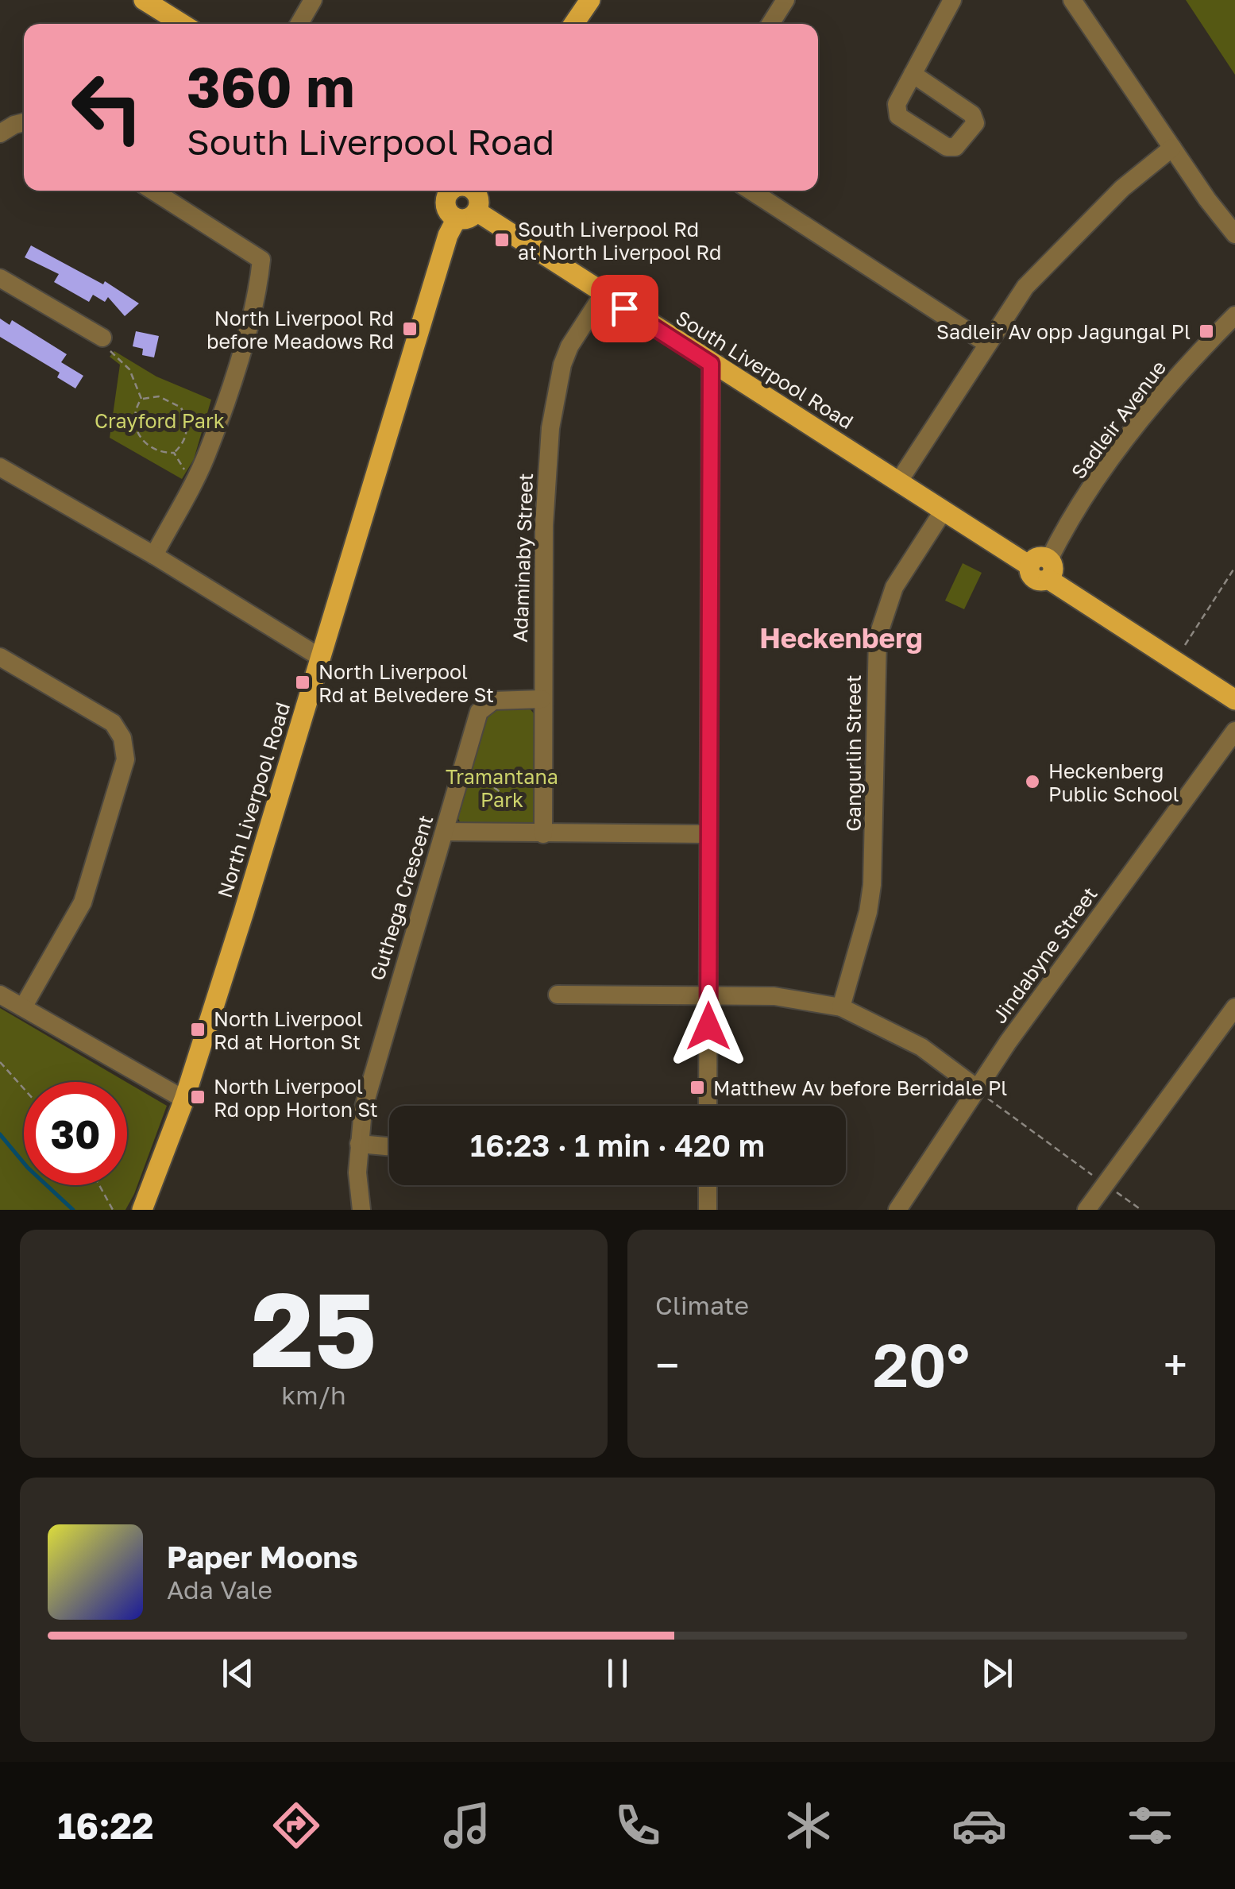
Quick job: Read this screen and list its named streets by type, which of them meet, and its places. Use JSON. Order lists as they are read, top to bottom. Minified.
{"streets":{"main road":["South Liverpool Road","North Liverpool Road"],"street":["Sadleir Avenue","Adaminaby Street","Gangurlin Street","Guthega Crescent","Jindabyne Street"]},"crossings":[["South Liverpool Road","Sadleir Avenue"],["South Liverpool Road","Adaminaby Street"],["South Liverpool Road","Gangurlin Street"],["Adaminaby Street","Guthega Crescent"]],"districts":["Heckenberg"],"parks":["Crayford Park","Tramantana Park"],"places":{"transit":["South Liverpool Rd at North Liverpool Rd","North Liverpool Rd before Meadows Rd","Sadleir Av opp Jagungal Pl","North Liverpool Rd at Belvedere St","North Liverpool Rd at Horton St","Matthew Av before Berridale Pl","North Liverpool Rd opp Horton St"],"other":["Heckenberg Public School"]},"page":{"turn":["360 m","South Liverpool Road"],"limit":"30","trip":"16:23 · 1 min · 420 m","tile":[["25","km/h"],"Climate"],"heat":["−","20°","+"],"song":["Paper Moons","Ada Vale"],"tabs":"16:22"}}
